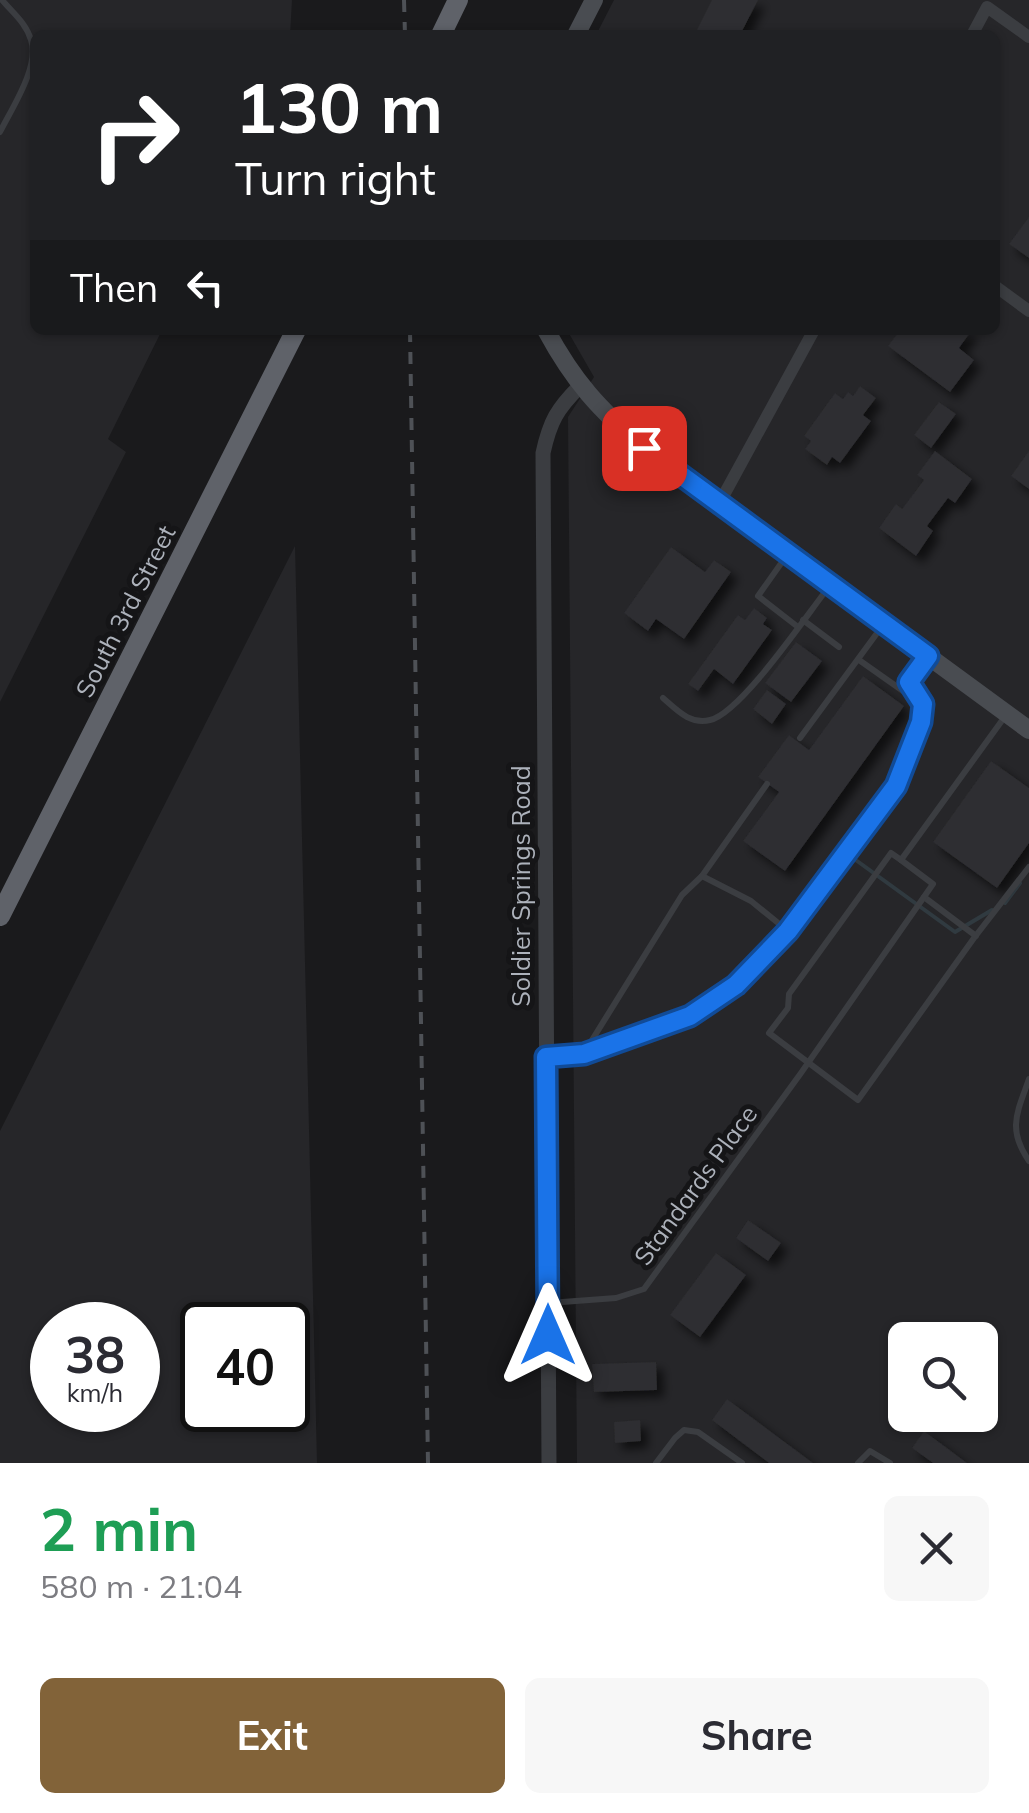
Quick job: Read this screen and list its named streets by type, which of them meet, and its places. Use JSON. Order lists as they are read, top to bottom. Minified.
{"streets":{"highway":["South 3rd Street"],"street":["Soldier Springs Road"],"lane":["Standards Place"]},"crossings":[["Soldier Springs Road","Standards Place"]],"page":{"turn":["130 m","Turn right"],"then":"Then","speed":"38 km/h","limit":"40","heading":["2 min","580 m · 21:04"],"buttons":["Exit","Share"]}}
